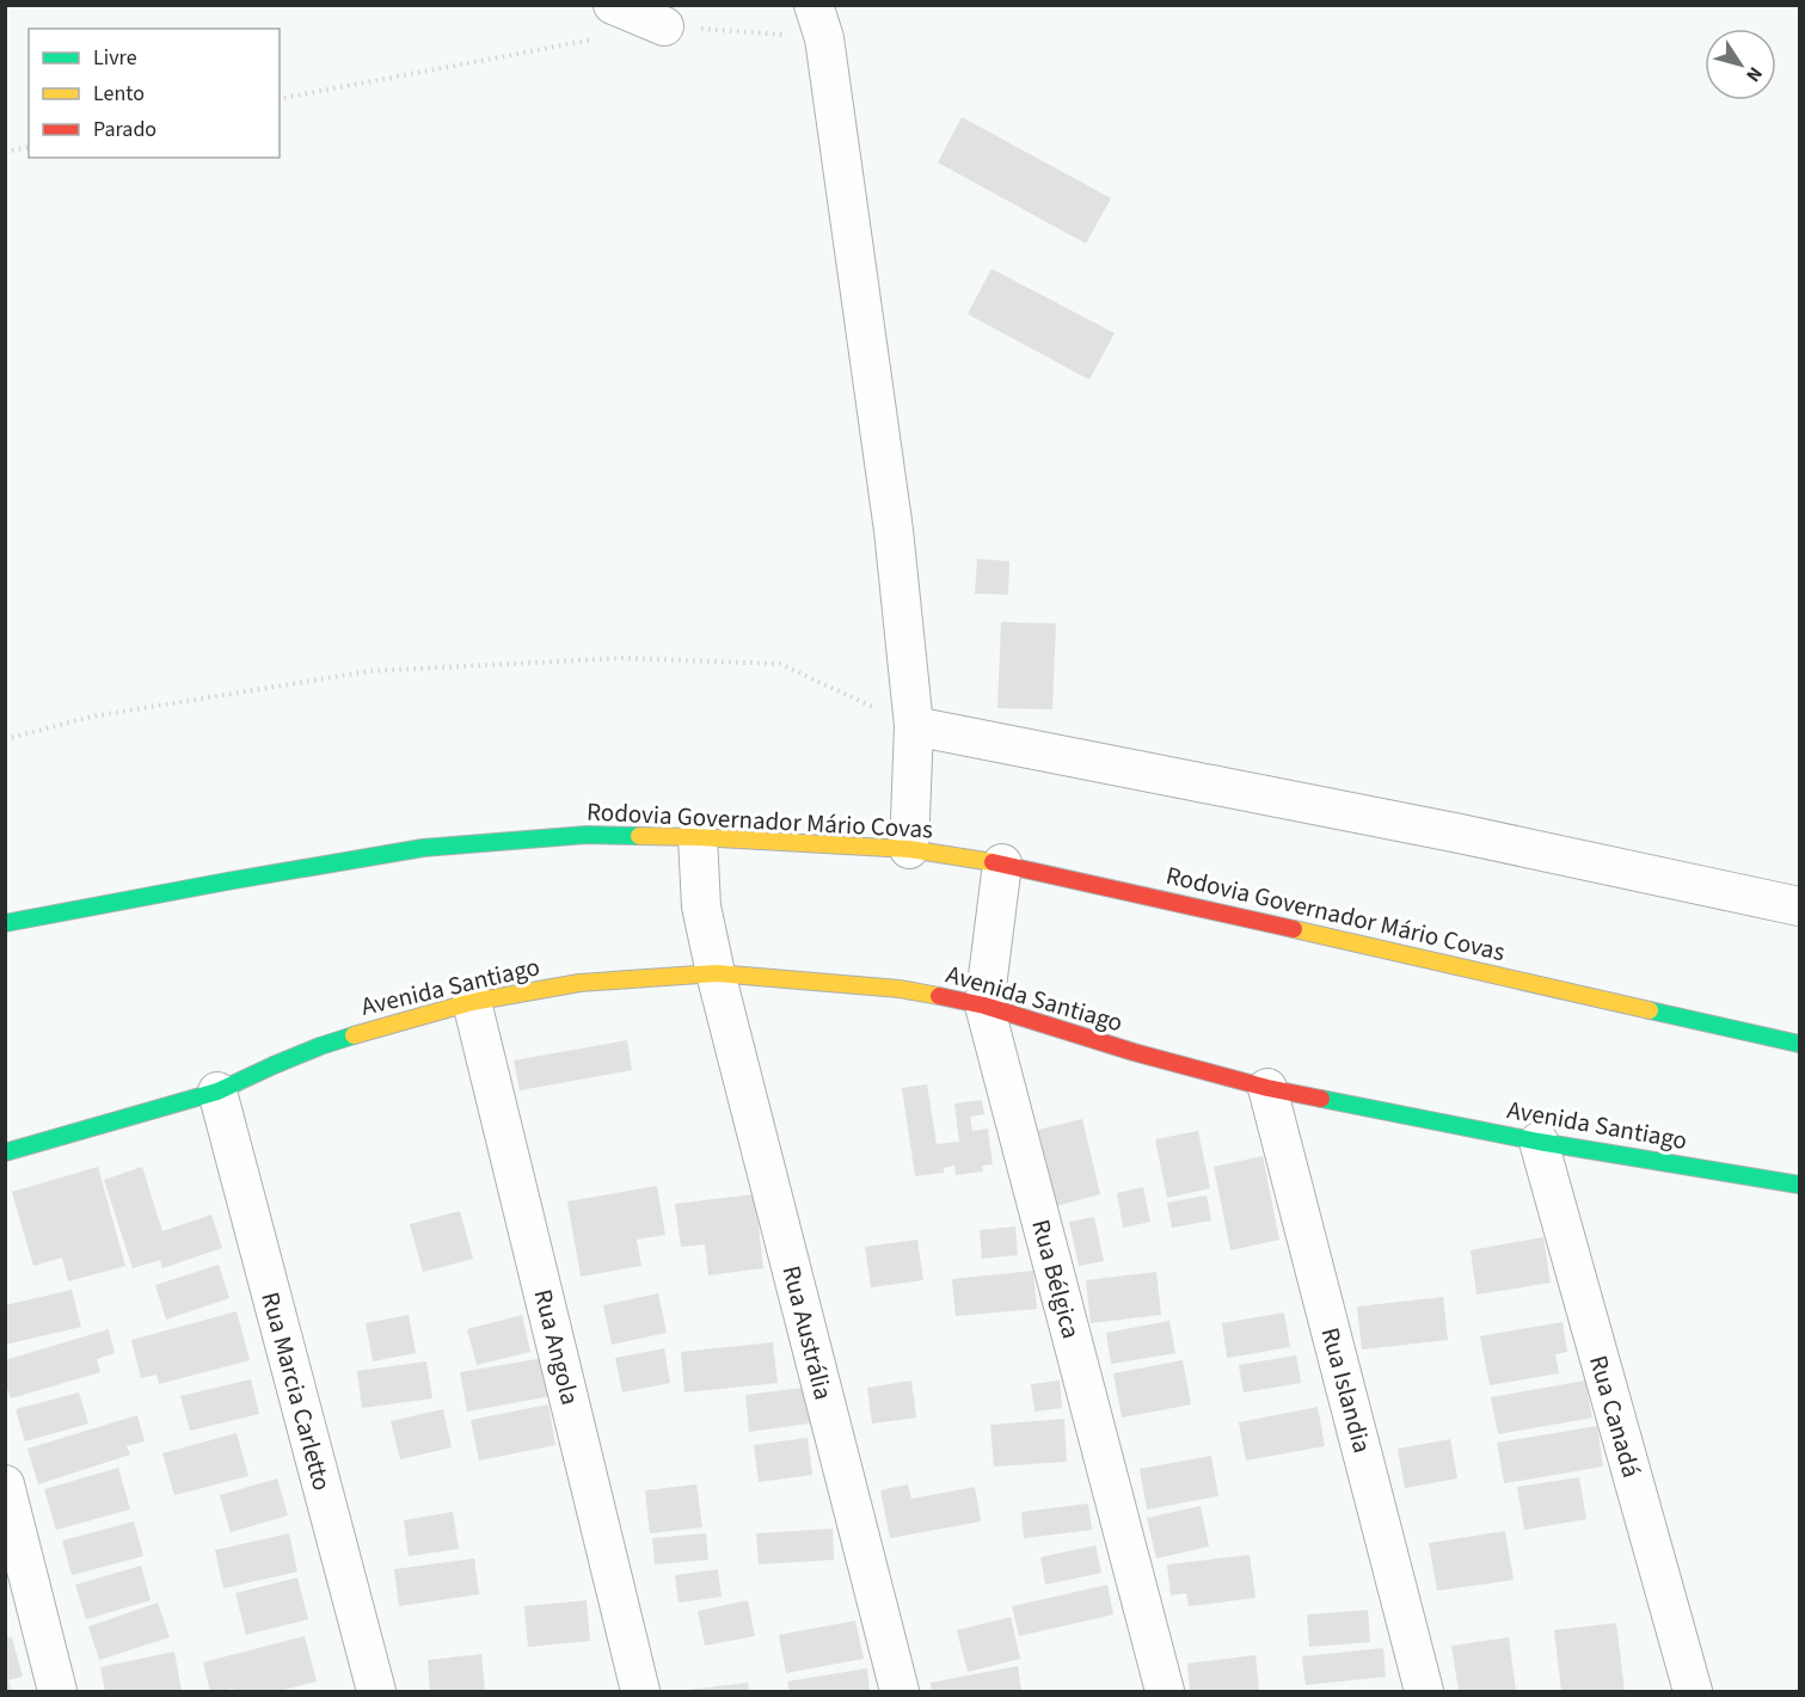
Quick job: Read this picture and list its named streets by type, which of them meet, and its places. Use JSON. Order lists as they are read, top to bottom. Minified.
{"streets":{"main road":["Rodovia Governador Mário Covas","Avenida Santiago"],"street":["Rua Bélgica","Rua Austrália","Rua Angola","Rua Islandia","Rua Marcia Carletto","Rua Canadá"]},"crossings":[["Rodovia Governador Mário Covas","Rua Bélgica"],["Rodovia Governador Mário Covas","Rua Austrália"],["Avenida Santiago","Rua Bélgica"],["Avenida Santiago","Rua Austrália"],["Avenida Santiago","Rua Angola"],["Avenida Santiago","Rua Islandia"],["Avenida Santiago","Rua Marcia Carletto"],["Avenida Santiago","Rua Canadá"]],"legend":["Livre","Lento","Parado"],"north":"bottom right"}
